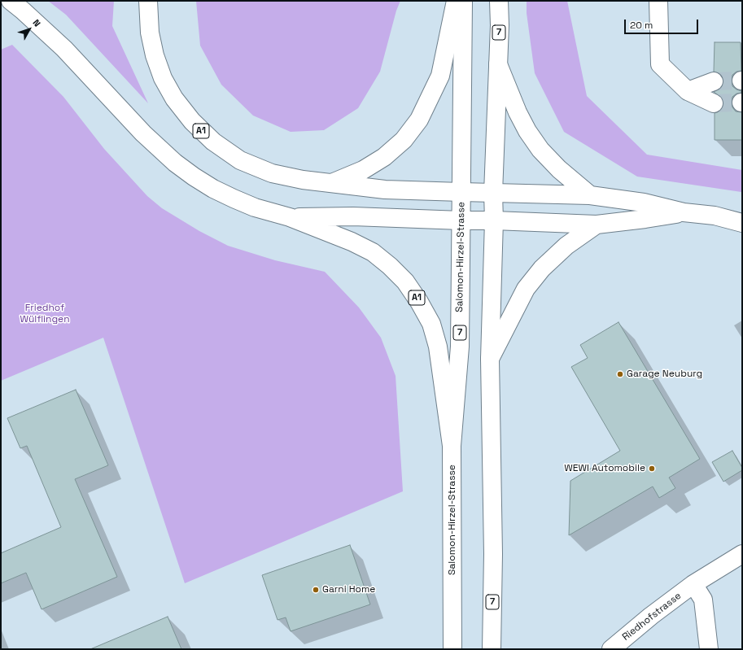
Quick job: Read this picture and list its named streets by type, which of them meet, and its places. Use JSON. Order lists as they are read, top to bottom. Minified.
{"streets":{"main road":["7","A1","Salomon-Hirzel-Strasse","Riedhofstrasse"]},"crossings":[["A1","Salomon-Hirzel-Strasse"]],"parks":["Friedhof Wülflingen"],"places":["Garage Neuburg","WEWI Automobile","Garni Home"],"scale_bar":"20 m","north":"top right"}
